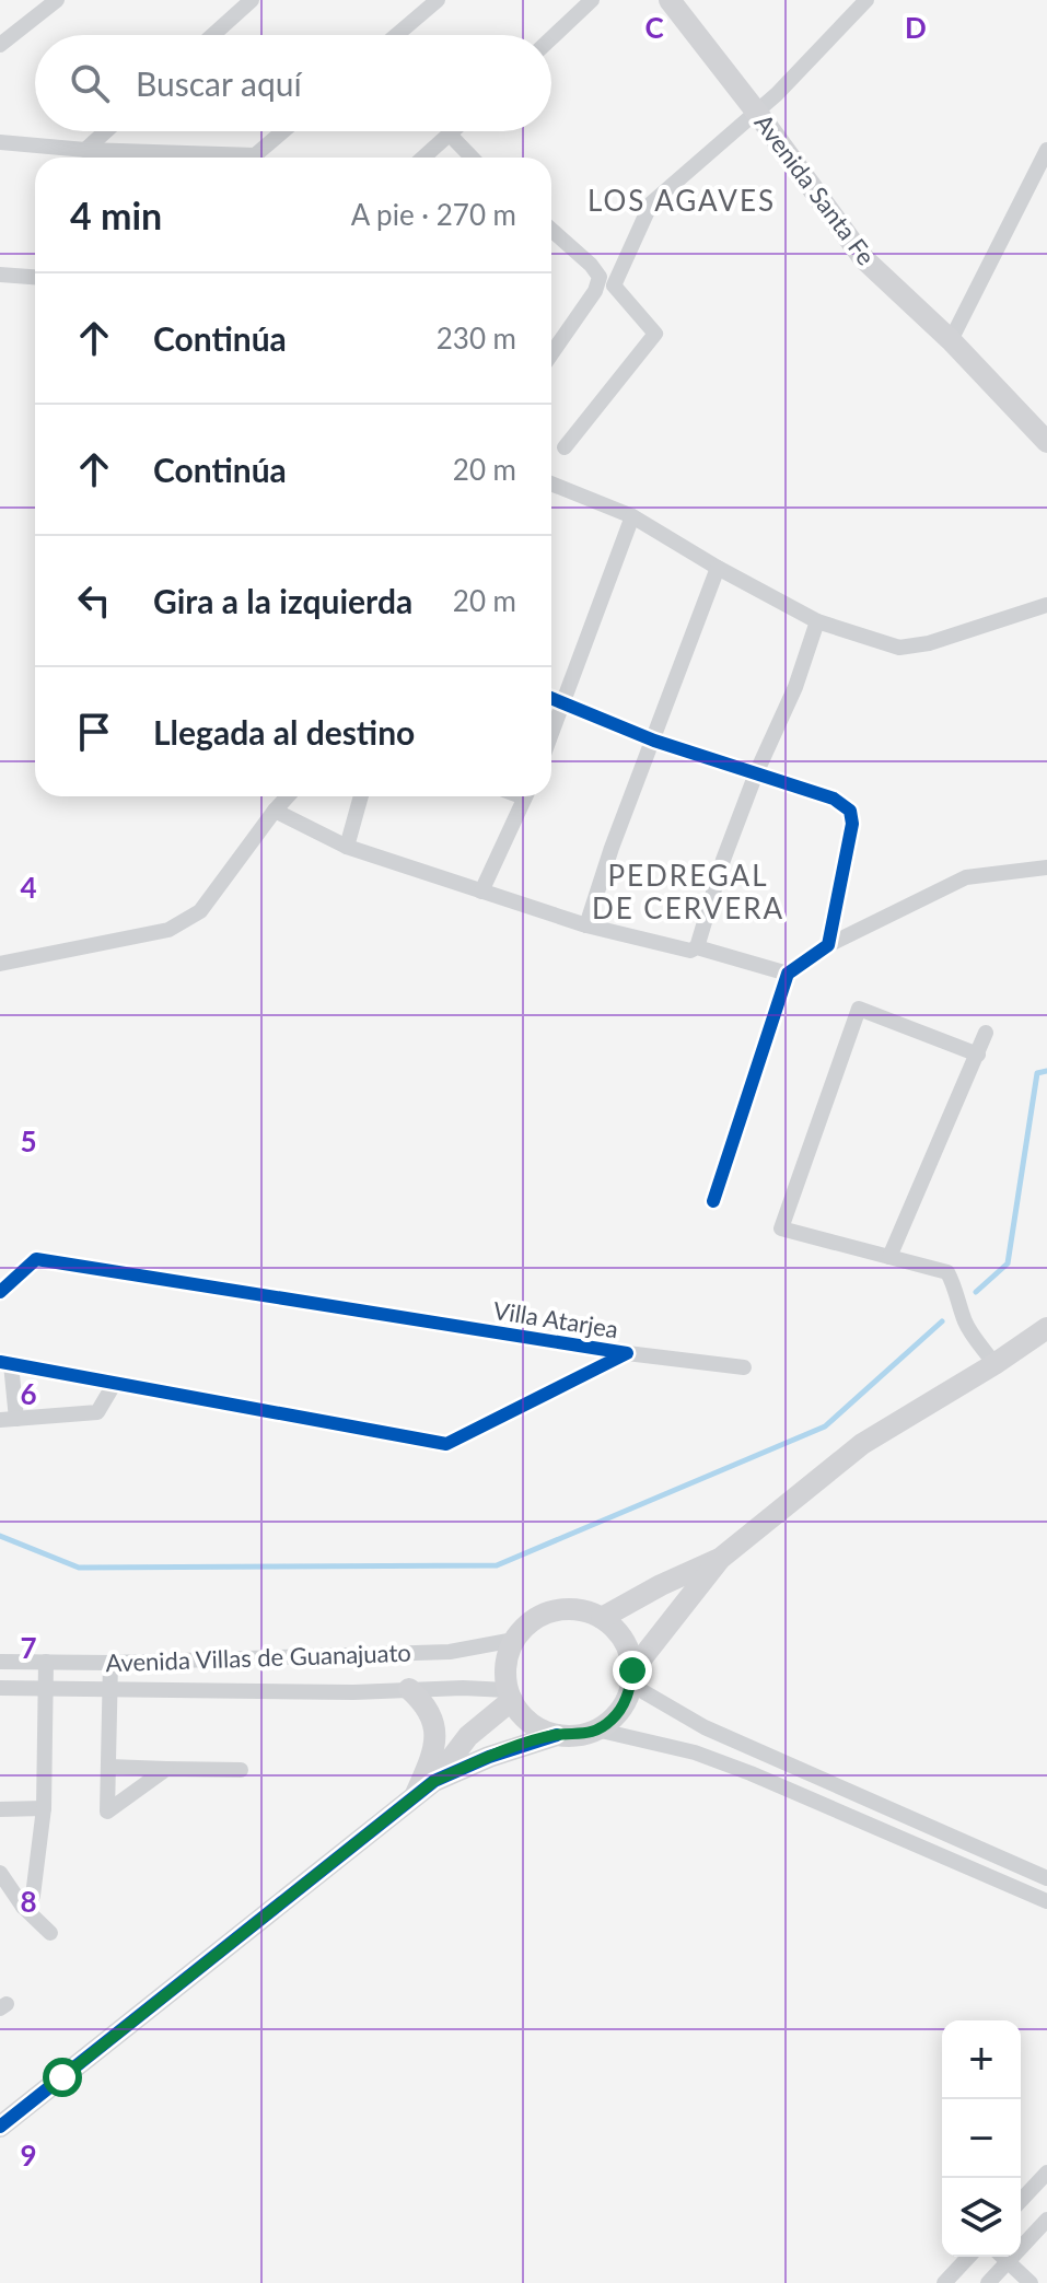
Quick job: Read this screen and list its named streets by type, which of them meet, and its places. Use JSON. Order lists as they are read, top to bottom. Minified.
{"streets":{"street":["Avenida Santa Fe","Villa Atarjea","Avenida Villas de Guanajuato"]},"districts":["LOS AGAVES","PEDREGAL DE CERVERA"],"page":{"search":"Buscar aquí","heading":["4 min","A pie · 270 m"],"list":[["Continúa","230 m"],["Continúa","20 m"],["Gira a la izquierda","20 m"],"Llegada al destino"],"map_buttons":["+","−"]},"grid":{"columns":["C","D"],"rows":["4","5","6","7","8","9"]}}
